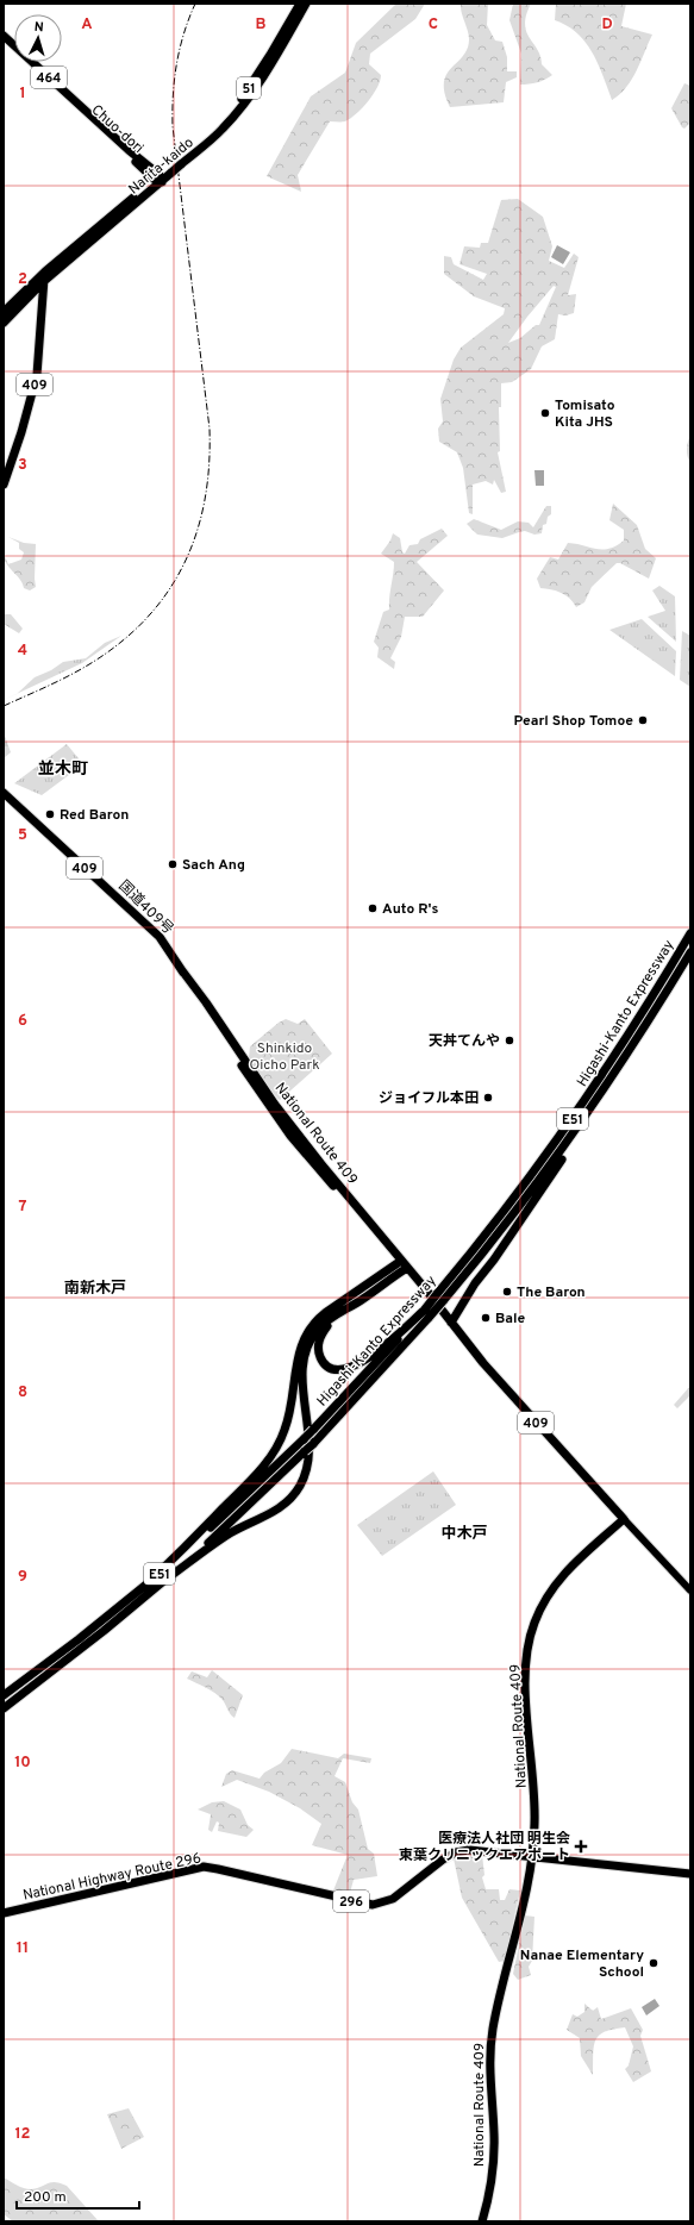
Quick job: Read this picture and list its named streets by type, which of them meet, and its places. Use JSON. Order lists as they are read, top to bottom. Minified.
{"streets":{"highway":["464","51","Chuo-dori","Narita-kaido","409","国道409号","Higashi-Kanto Expressway","E51","National Route 409","National Highway Route 296","296"]},"crossings":[["Chuo-dori","Narita-kaido"],["Narita-kaido","409"],["国道409号","National Route 409"],["National Route 409","National Highway Route 296"]],"districts":["並木町","南新木戸","中木戸"],"parks":["Shinkido Oicho Park"],"places":{"other":["Tomisato Kita JHS","Pearl Shop Tomoe","Red Baron","Sach Ang","Auto R's","天丼てんや","ジョイフル本田","The Baron","Bale","Nanae Elementary School"],"health":["医療法人社団 明生会 東葉クリニックエアポート"]},"scale_bar":"200 m","north":"top","grid":{"columns":["A","B","C","D"],"rows":["1","2","3","4","5","6","7","8","9","10","11","12"]}}
